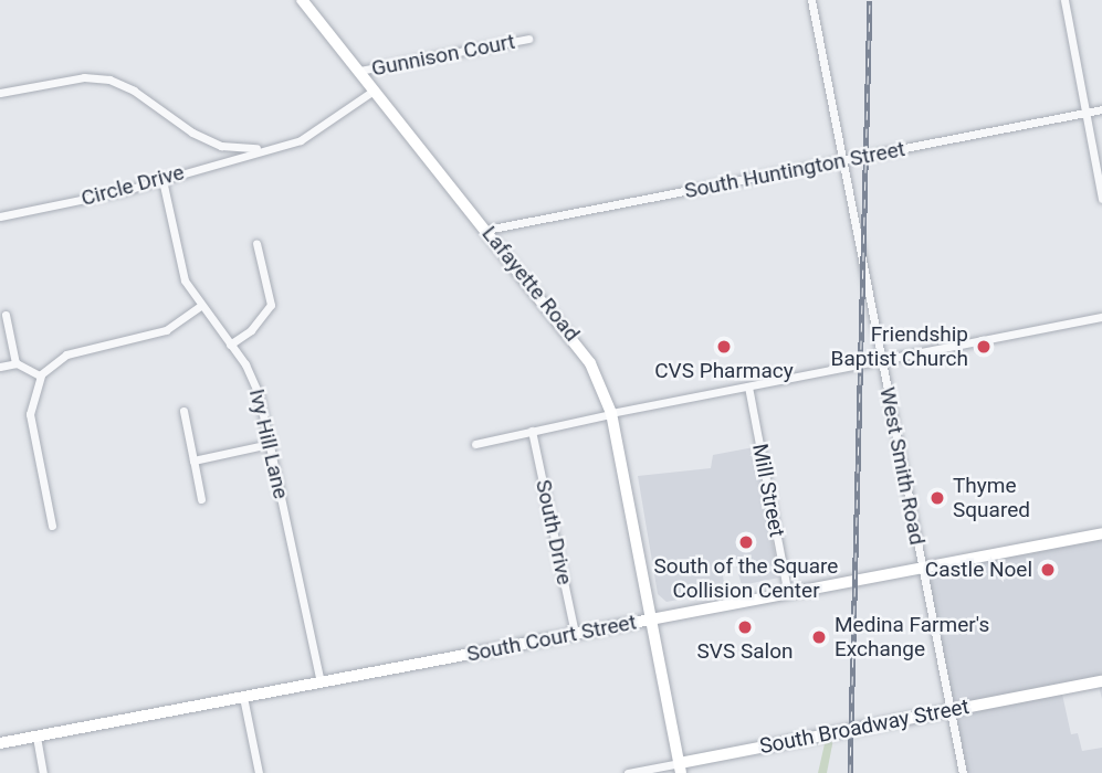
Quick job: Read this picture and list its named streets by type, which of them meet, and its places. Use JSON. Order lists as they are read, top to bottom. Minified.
{"streets":{"highway":["South Court Street"],"main road":["Lafayette Road","South Broadway Street"],"street":["Gunnison Court","South Huntington Street","Circle Drive","Ivy Hill Lane","West Smith Road","Mill Street","South Drive"]},"crossings":[["Gunnison Court","Lafayette Road"],["South Huntington Street","Lafayette Road"],["South Huntington Street","West Smith Road"],["Circle Drive","Lafayette Road"],["Circle Drive","Ivy Hill Lane"],["Lafayette Road","South Court Street"],["Ivy Hill Lane","South Court Street"],["West Smith Road","South Court Street"],["West Smith Road","South Broadway Street"],["Mill Street","South Court Street"],["South Drive","South Court Street"]],"places":["CVS Pharmacy","Friendship Baptist Church","Thyme Squared","South of the Square Collision Center","Castle Noel","SVS Salon","Medina Farmer's Exchange"]}
